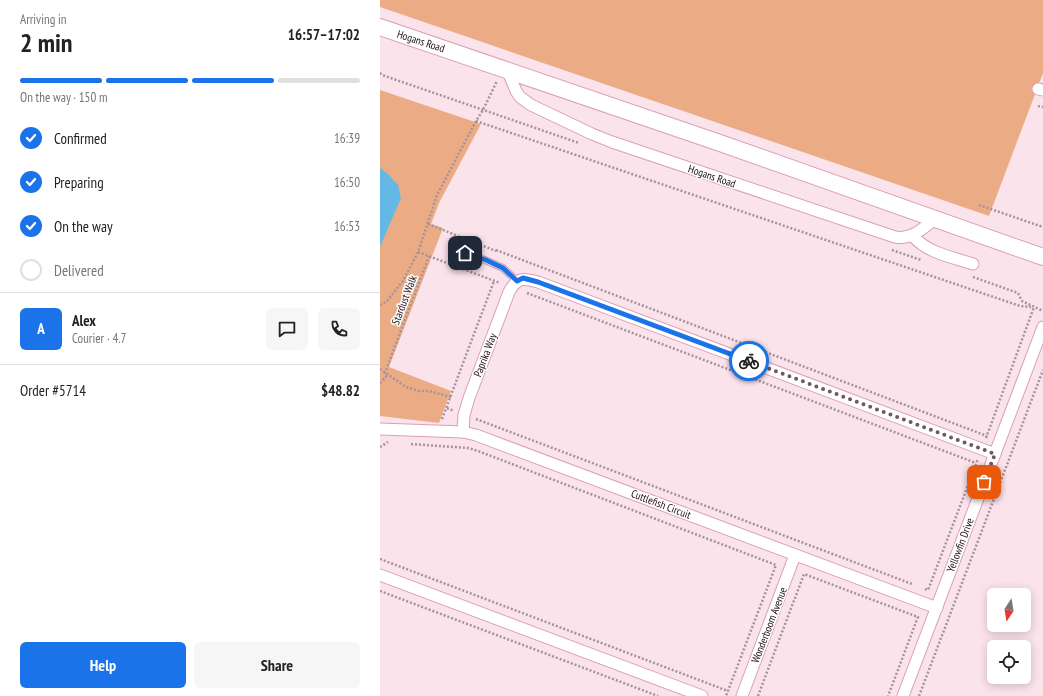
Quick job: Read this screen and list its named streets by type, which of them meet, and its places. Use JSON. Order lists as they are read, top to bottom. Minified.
{"streets":{"street":["Hogans Road","Paprika Way","Cuttlefish Circuit","Yellowfin Drive","Wonderboom Avenue"],"path":["Stardust Walk"]},"crossings":[["Paprika Way","Cuttlefish Circuit"],["Cuttlefish Circuit","Yellowfin Drive"],["Cuttlefish Circuit","Wonderboom Avenue"]],"north":"bottom","page":{"heading":["2 min","Arriving in","16:57–17:02"],"panel":["Alex","Courier · 4.7","Order #5714","$48.82"],"bar":"On the way · 150 m","list":[["Confirmed","16:39"],["Preparing","16:50"],["On the way","16:53"],"Delivered"],"round":"A","buttons":["Help","Share"]}}
